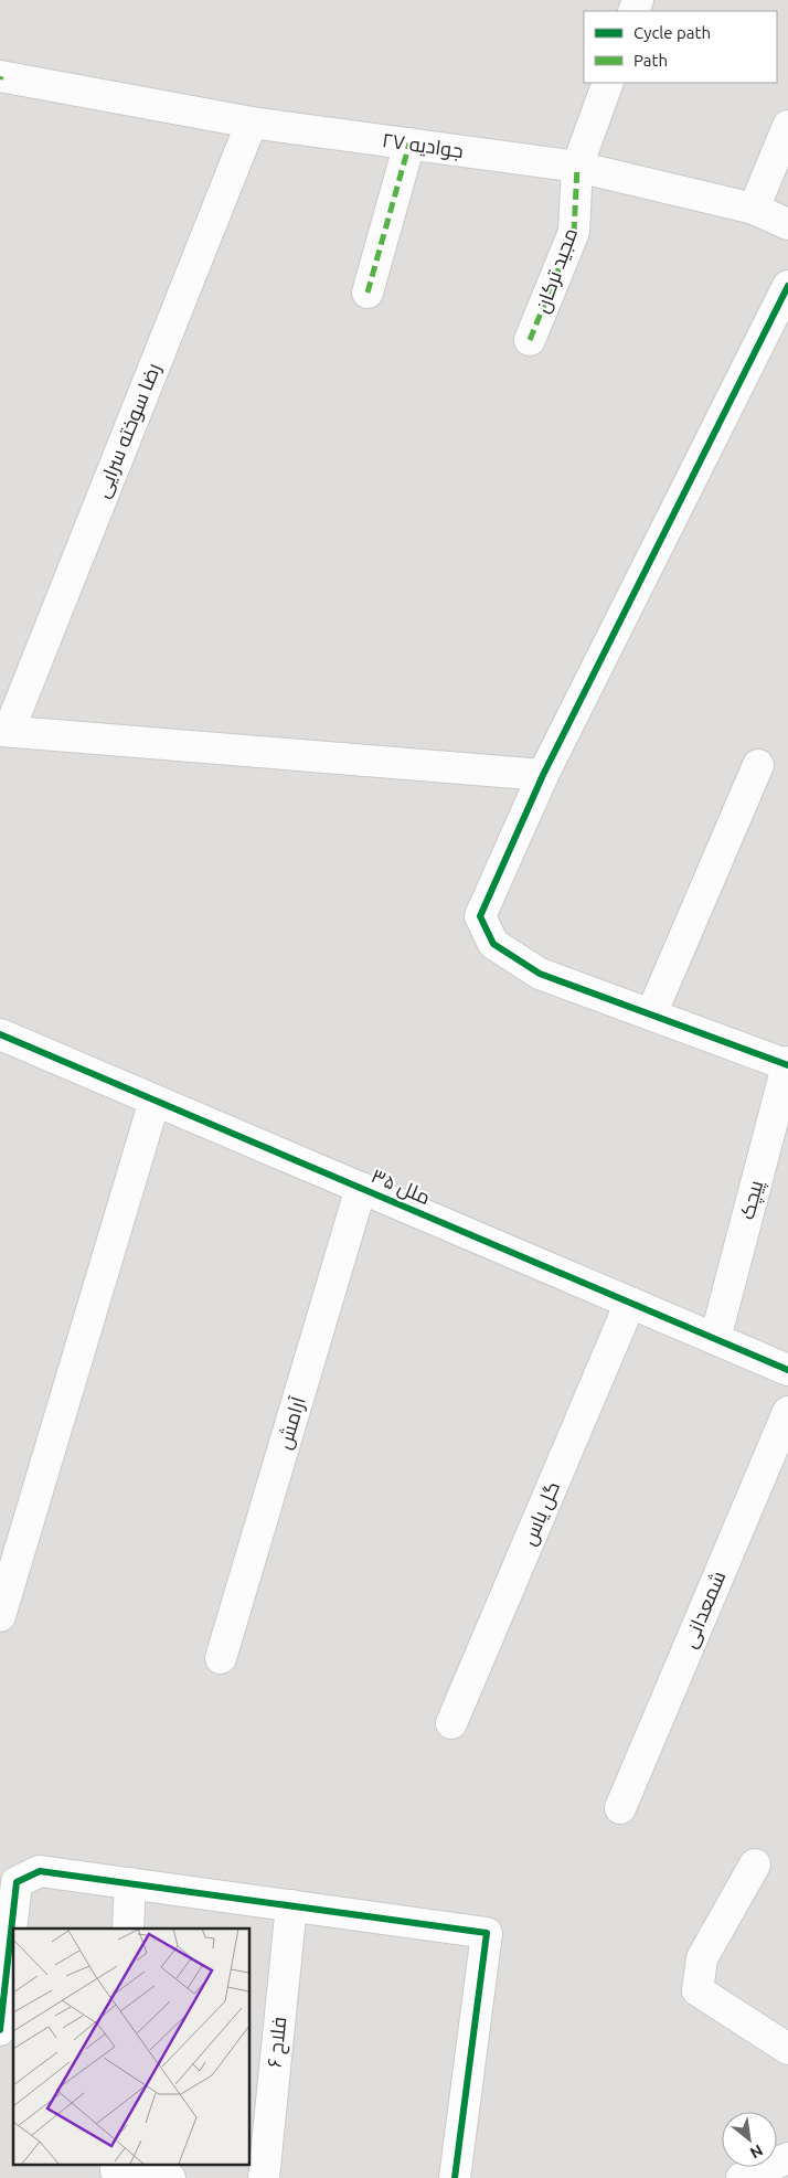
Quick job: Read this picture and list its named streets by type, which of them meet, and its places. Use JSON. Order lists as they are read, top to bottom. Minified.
{"streets":{"street":["جوادیه ۲۷","مجید ترکان","رضا سوخته سرایی","ملل ۳۵","پیچک","آرامش","گل یاس","شمعدانی","فلاح ۶"]},"crossings":[["جوادیه ۲۷","مجید ترکان"],["جوادیه ۲۷","رضا سوخته سرایی"],["ملل ۳۵","پیچک"],["ملل ۳۵","آرامش"],["ملل ۳۵","گل یاس"]],"legend":["Cycle path","Path"],"north":"bottom right"}
